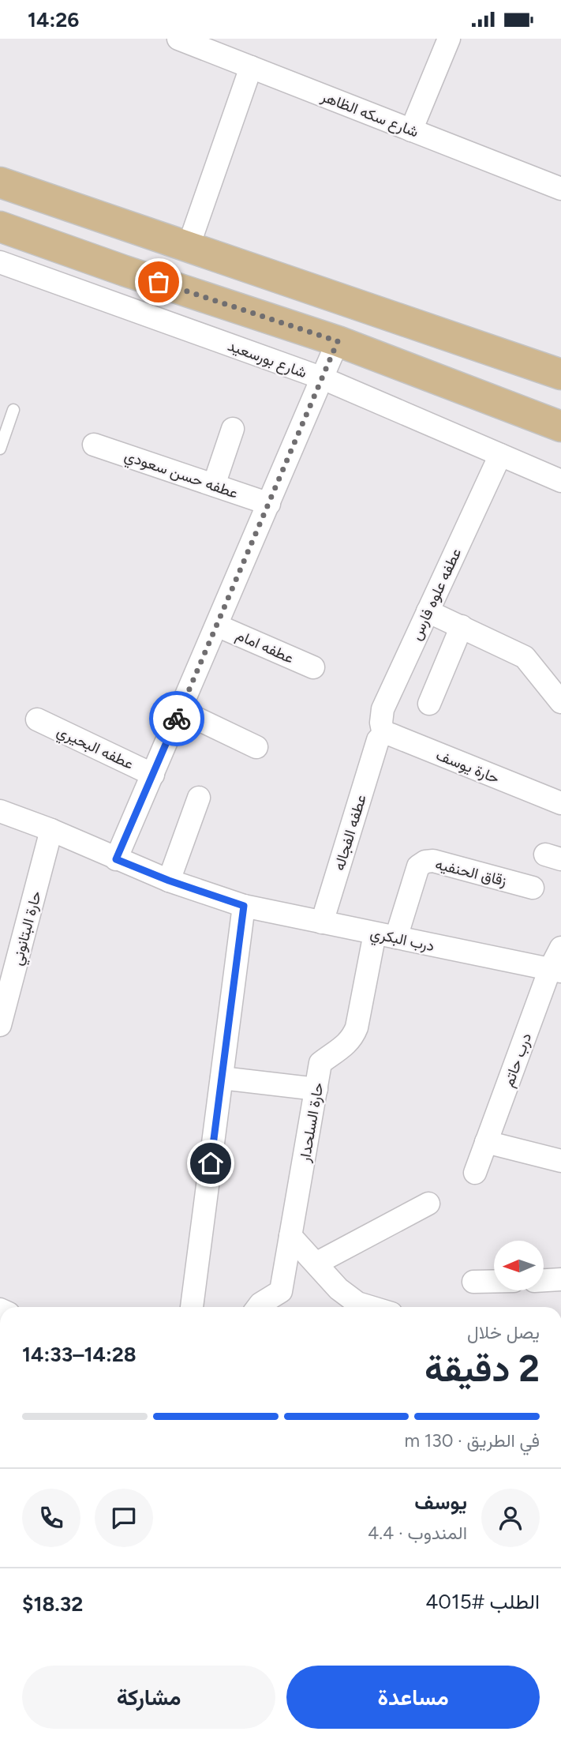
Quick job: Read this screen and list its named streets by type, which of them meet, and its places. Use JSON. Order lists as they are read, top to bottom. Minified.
{"streets":{"street":["شارع سكه الظاهر","شارع بورسعيد","عطفه حسن سعودي","عطفه علوه فارس","عطفه امام","عطفه البحيري","حارة يوسف","عطفه الفجاله","زقاق الحنفيه","حارة البتانوني","درب البكري","درب حاتم","حارة السلحدار"]},"crossings":[["شارع بورسعيد","عطفه علوه فارس"],["عطفه علوه فارس","حارة يوسف"],["عطفه علوه فارس","عطفه الفجاله"],["حارة يوسف","عطفه الفجاله"],["عطفه الفجاله","درب البكري"],["زقاق الحنفيه","درب البكري"],["زقاق الحنفيه","حارة السلحدار"],["حارة البتانوني","درب البكري"],["درب البكري","درب حاتم"],["درب البكري","حارة السلحدار"]],"north":"left","page":{"status":"14:26","heading":["2 دقيقة","يصل خلال","14:28–14:33"],"panel":["يوسف","المندوب · 4.4","الطلب #4015","$18.32"],"bar":"في الطريق · 130 m","buttons":["مساعدة","مشاركة"]}}
